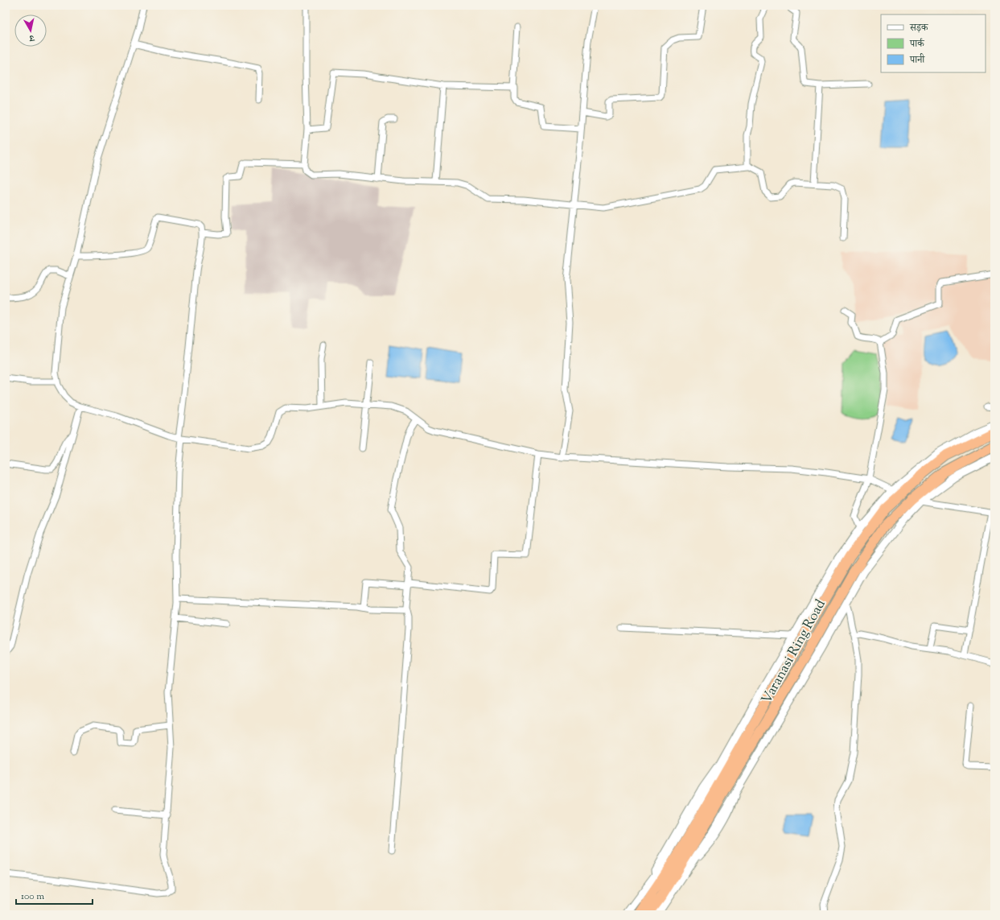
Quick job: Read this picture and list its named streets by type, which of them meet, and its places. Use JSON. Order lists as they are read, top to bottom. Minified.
{"streets":{"highway":["Varanasi Ring Road"]},"legend":["सड़क","पार्क","पानी"],"scale_bar":"100 m","north":"bottom"}
